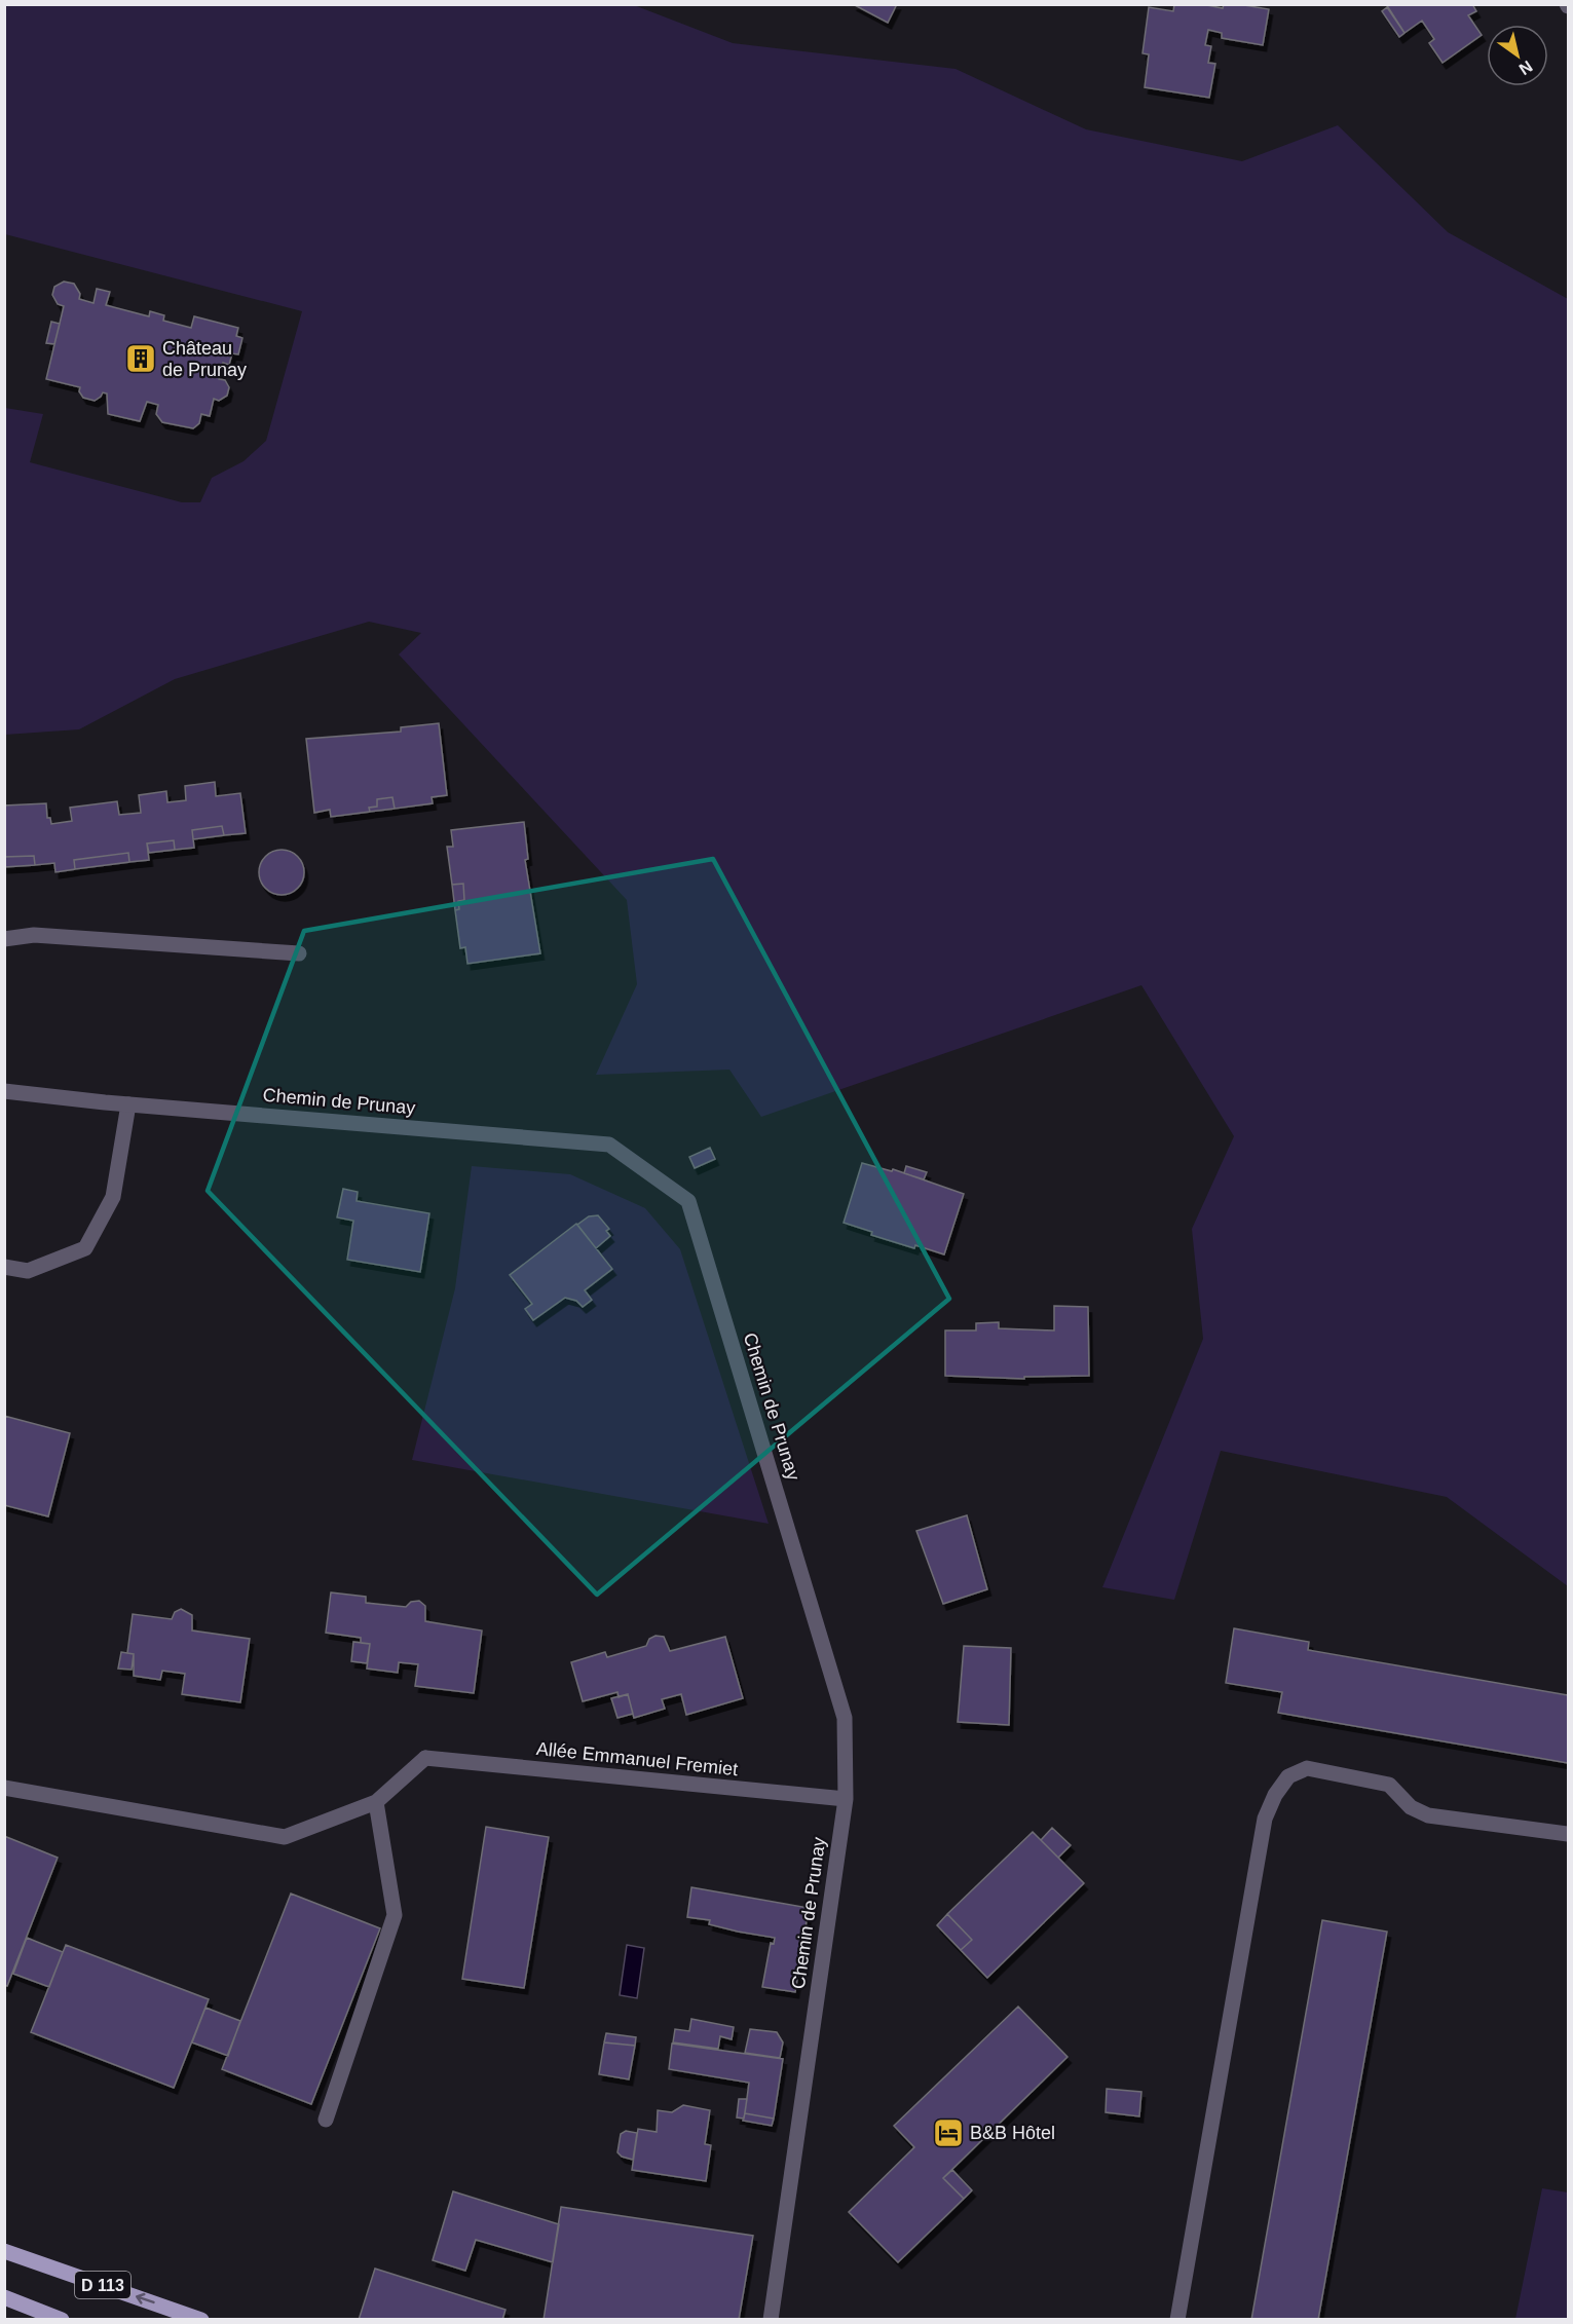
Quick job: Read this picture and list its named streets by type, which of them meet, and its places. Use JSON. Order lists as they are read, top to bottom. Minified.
{"streets":{"main road":["D 113"],"street":["Chemin de Prunay","Allée Emmanuel Fremiet"]},"crossings":[["Chemin de Prunay","Allée Emmanuel Fremiet"]],"places":{"building":["Château de Prunay"],"hotel":["B&B Hôtel"]},"north":"bottom right"}
